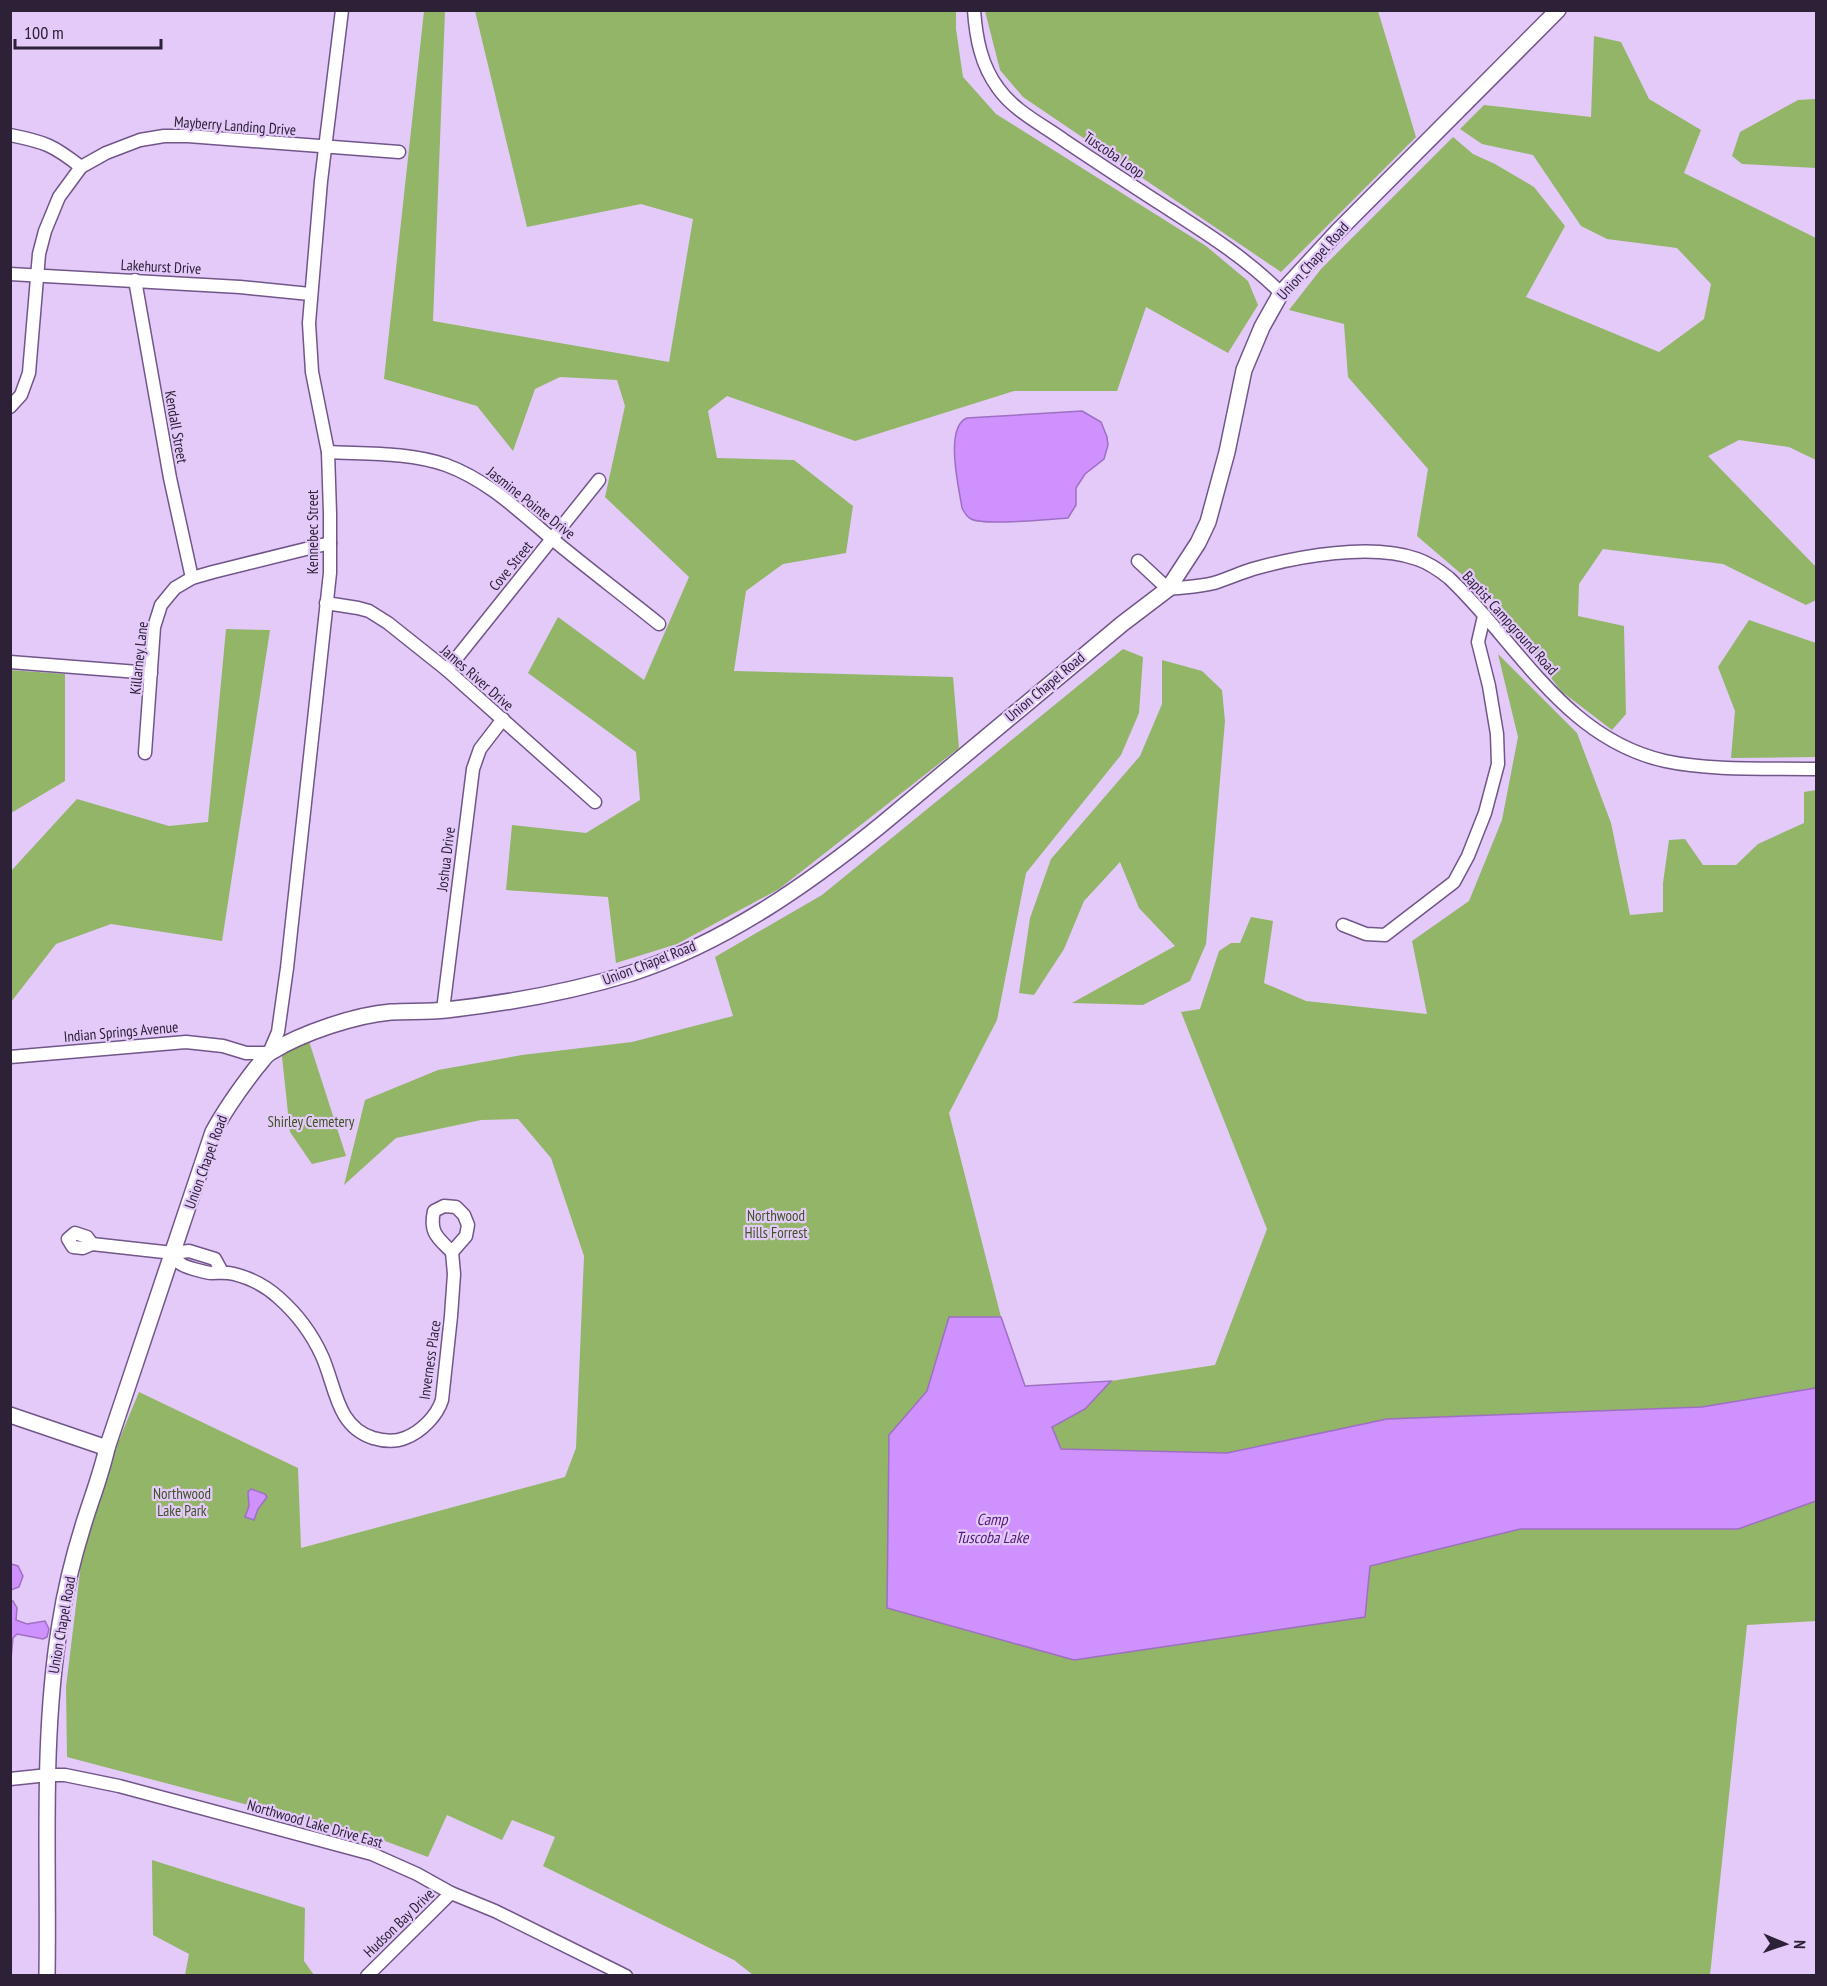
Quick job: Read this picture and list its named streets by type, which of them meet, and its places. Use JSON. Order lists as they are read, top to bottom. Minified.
{"streets":{"street":["Mayberry Landing Drive","Tuscoba Loop","Union Chapel Road","Lakehurst Drive","Kendall Street","Jasmine Pointe Drive","Kennebec Street","Cove Street","Baptist Campground Road","Killarney Lane","James River Drive","Joshua Drive","Indian Springs Avenue","Inverness Place","Northwood Lake Drive East","Hudson Bay Drive"]},"crossings":[["Mayberry Landing Drive","Lakehurst Drive"],["Mayberry Landing Drive","Kennebec Street"],["Tuscoba Loop","Union Chapel Road"],["Union Chapel Road","Kennebec Street"],["Union Chapel Road","Baptist Campground Road"],["Union Chapel Road","Joshua Drive"],["Union Chapel Road","Indian Springs Avenue"],["Union Chapel Road","Inverness Place"],["Union Chapel Road","Northwood Lake Drive East"],["Lakehurst Drive","Kendall Street"],["Lakehurst Drive","Kennebec Street"],["Kendall Street","Killarney Lane"],["Jasmine Pointe Drive","Kennebec Street"],["Jasmine Pointe Drive","Cove Street"],["Kennebec Street","Killarney Lane"],["Kennebec Street","James River Drive"],["Kennebec Street","Indian Springs Avenue"],["Cove Street","James River Drive"],["James River Drive","Joshua Drive"],["Northwood Lake Drive East","Hudson Bay Drive"]],"water":["Camp Tuscoba Lake"],"parks":["Shirley Cemetery","Northwood Hills Forrest","Northwood Lake Park"],"scale_bar":"100 m","north":"right"}
